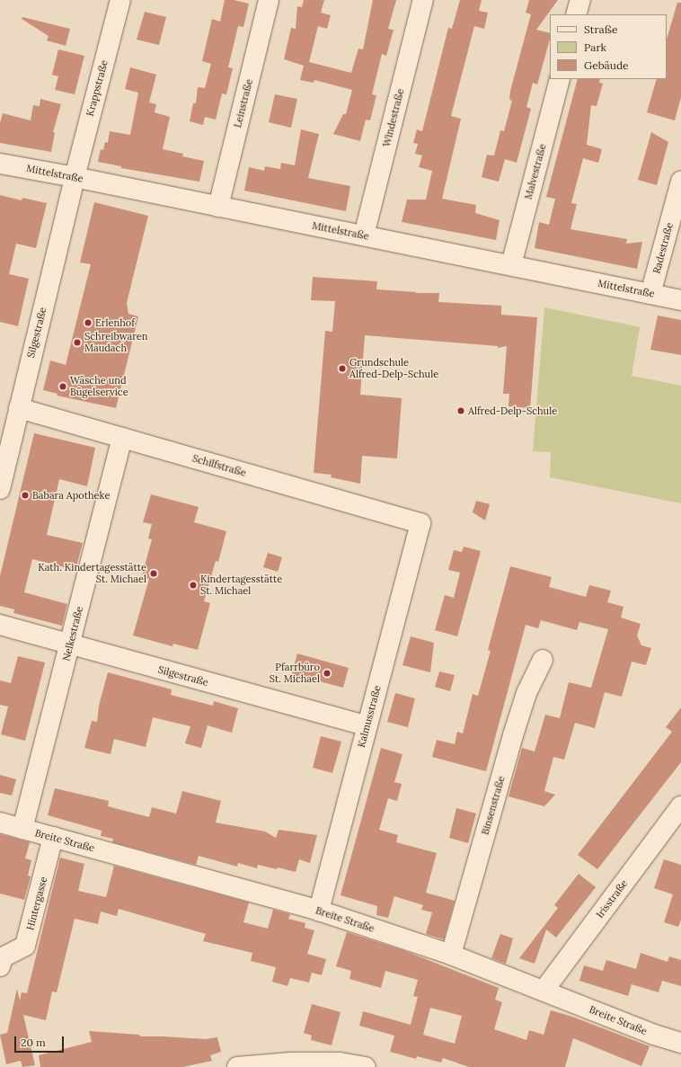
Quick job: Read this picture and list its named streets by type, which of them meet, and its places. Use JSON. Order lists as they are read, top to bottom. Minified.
{"streets":{"street":["Krappstraße","Leinstraße","Windestraße","Malvestraße","Mittelstraße","Radestraße","Silgestraße","Schilfstraße","Nelkestraße","Kalmusstraße","Binsenstraße","Breite Straße","Irisstraße","Hintergasse"]},"crossings":[["Krappstraße","Mittelstraße"],["Krappstraße","Silgestraße"],["Leinstraße","Mittelstraße"],["Windestraße","Mittelstraße"],["Malvestraße","Mittelstraße"],["Mittelstraße","Radestraße"],["Mittelstraße","Silgestraße"],["Silgestraße","Schilfstraße"],["Silgestraße","Nelkestraße"],["Silgestraße","Kalmusstraße"],["Schilfstraße","Nelkestraße"],["Schilfstraße","Kalmusstraße"],["Nelkestraße","Breite Straße"],["Kalmusstraße","Breite Straße"],["Binsenstraße","Breite Straße"],["Breite Straße","Irisstraße"],["Breite Straße","Hintergasse"]],"places":["Erlenhof","Schreibwaren Maudach","Grundschule Alfred-Delp-Schule","Wäsche und Bügelservice","Alfred-Delp-Schule","Babara Apotheke","Kath. Kindertagesstätte St. Michael","Kindertagesstätte St. Michael","Pfarrbüro St. Michael"],"legend":["Straße","Park","Gebäude"],"scale_bar":"20 m"}
